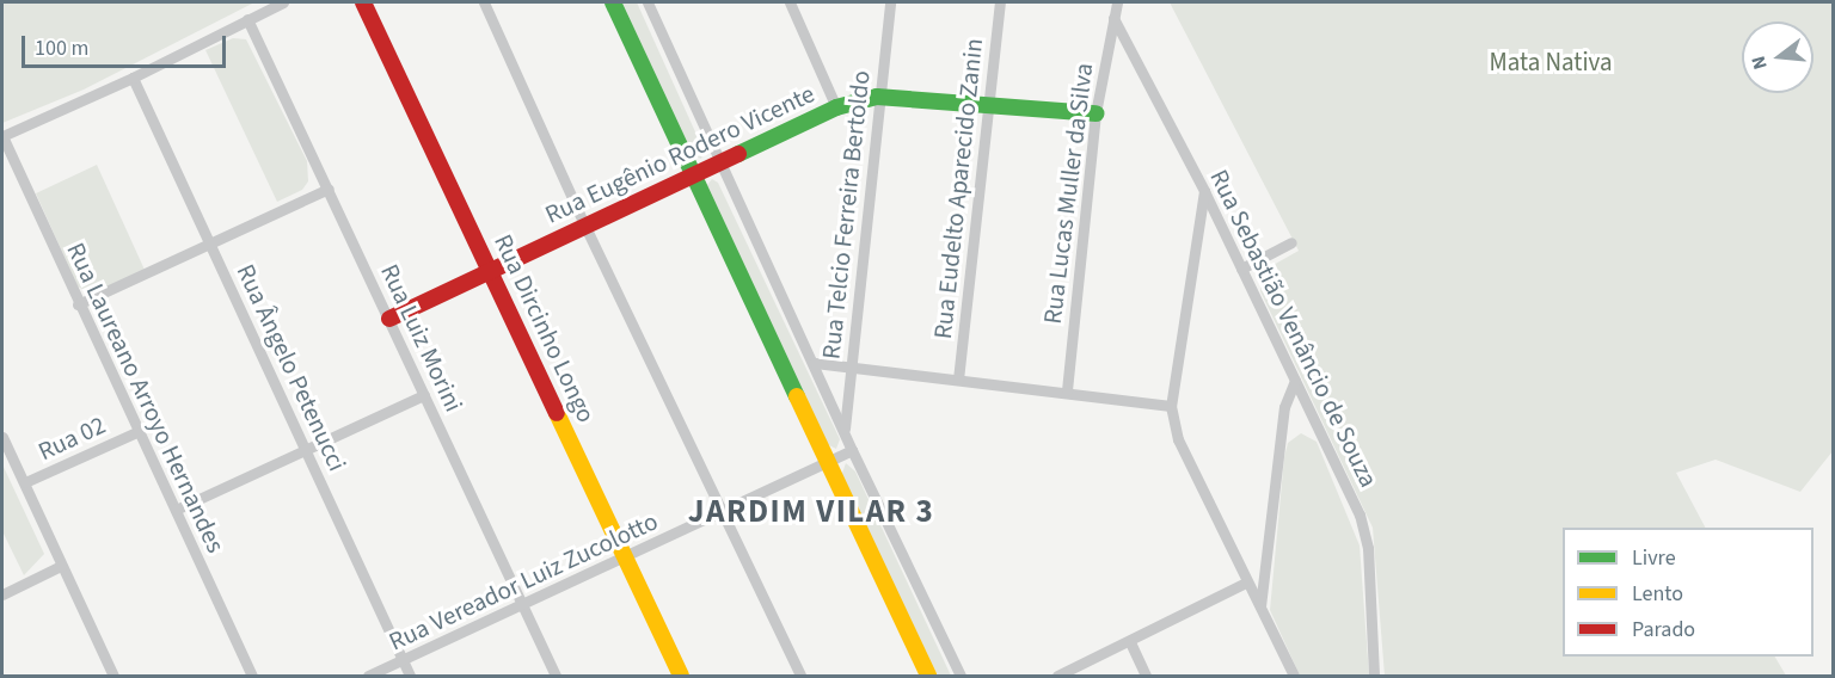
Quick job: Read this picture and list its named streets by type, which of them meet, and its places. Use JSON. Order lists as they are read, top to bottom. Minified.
{"streets":{"street":["Rua Eugênio Rodero Vicente","Rua Eudelto Aparecido Zanin","Rua Lucas Muller da Silva","Rua Telcio Ferreira Bertoldo","Rua Dircinho Longo","Rua Sebastião Venâncio de Souza","Rua Luiz Morini","Rua Ângelo Petenucci","Rua Laureano Arroyo Hernandes","Rua 02","Rua Vereador Luiz Zucolotto"]},"crossings":[["Rua Eugênio Rodero Vicente","Rua Eudelto Aparecido Zanin"],["Rua Eugênio Rodero Vicente","Rua Lucas Muller da Silva"],["Rua Eugênio Rodero Vicente","Rua Telcio Ferreira Bertoldo"],["Rua Eugênio Rodero Vicente","Rua Dircinho Longo"],["Rua Eugênio Rodero Vicente","Rua Luiz Morini"],["Rua Lucas Muller da Silva","Rua Sebastião Venâncio de Souza"],["Rua Dircinho Longo","Rua Vereador Luiz Zucolotto"],["Rua Luiz Morini","Rua Vereador Luiz Zucolotto"],["Rua Ângelo Petenucci","Rua Vereador Luiz Zucolotto"],["Rua Laureano Arroyo Hernandes","Rua 02"]],"districts":["JARDIM VILAR 3"],"parks":["Mata Nativa"],"legend":["Livre","Lento","Parado"],"scale_bar":"100 m","north":"left"}
